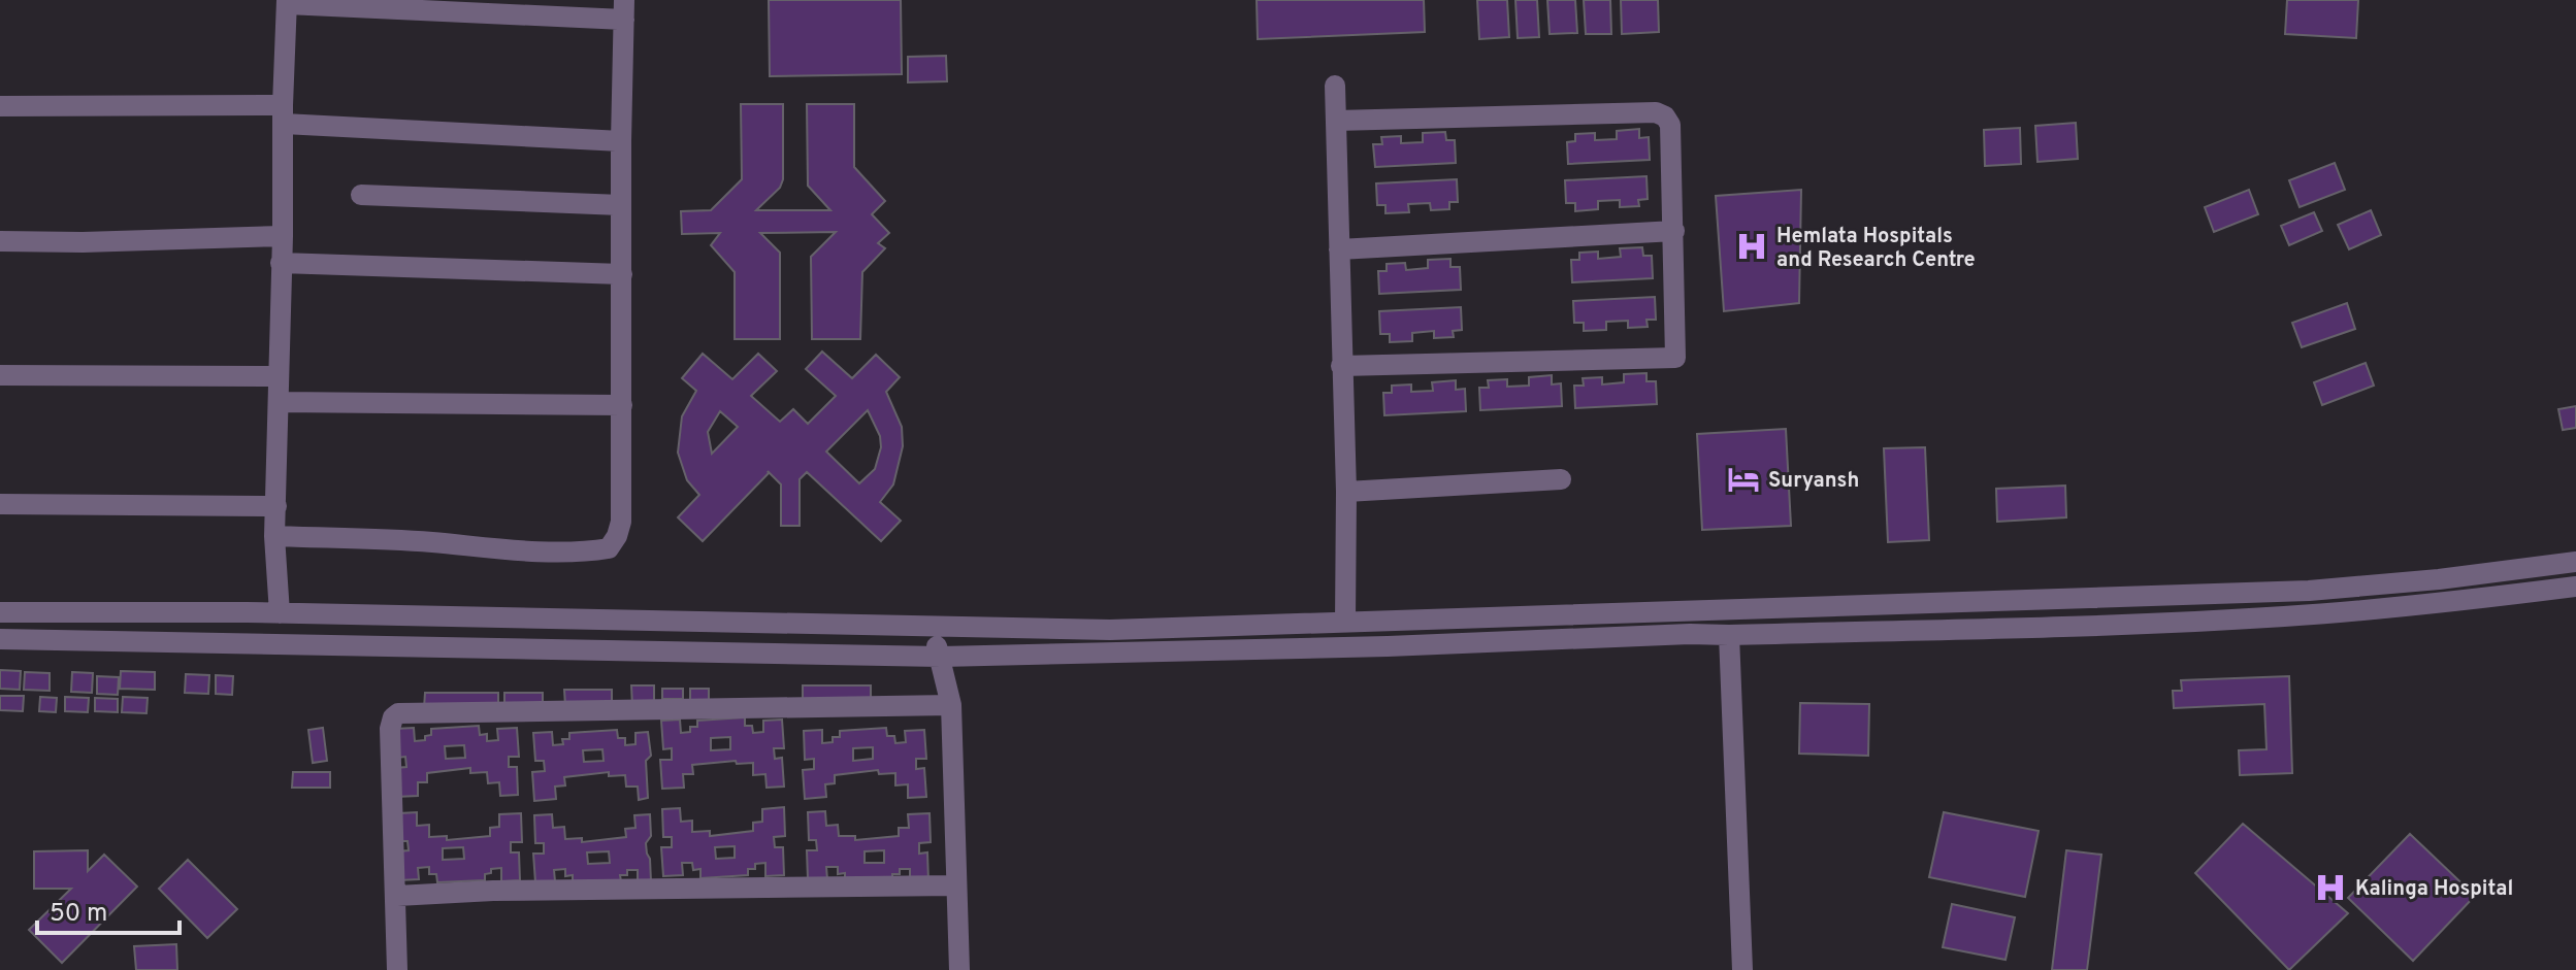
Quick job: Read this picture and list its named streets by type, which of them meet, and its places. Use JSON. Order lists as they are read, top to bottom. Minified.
{"places":{"hospital":["Hemlata Hospitals and Research Centre","Kalinga Hospital"],"hotel":["Suryansh"]},"scale_bar":"50 m"}
